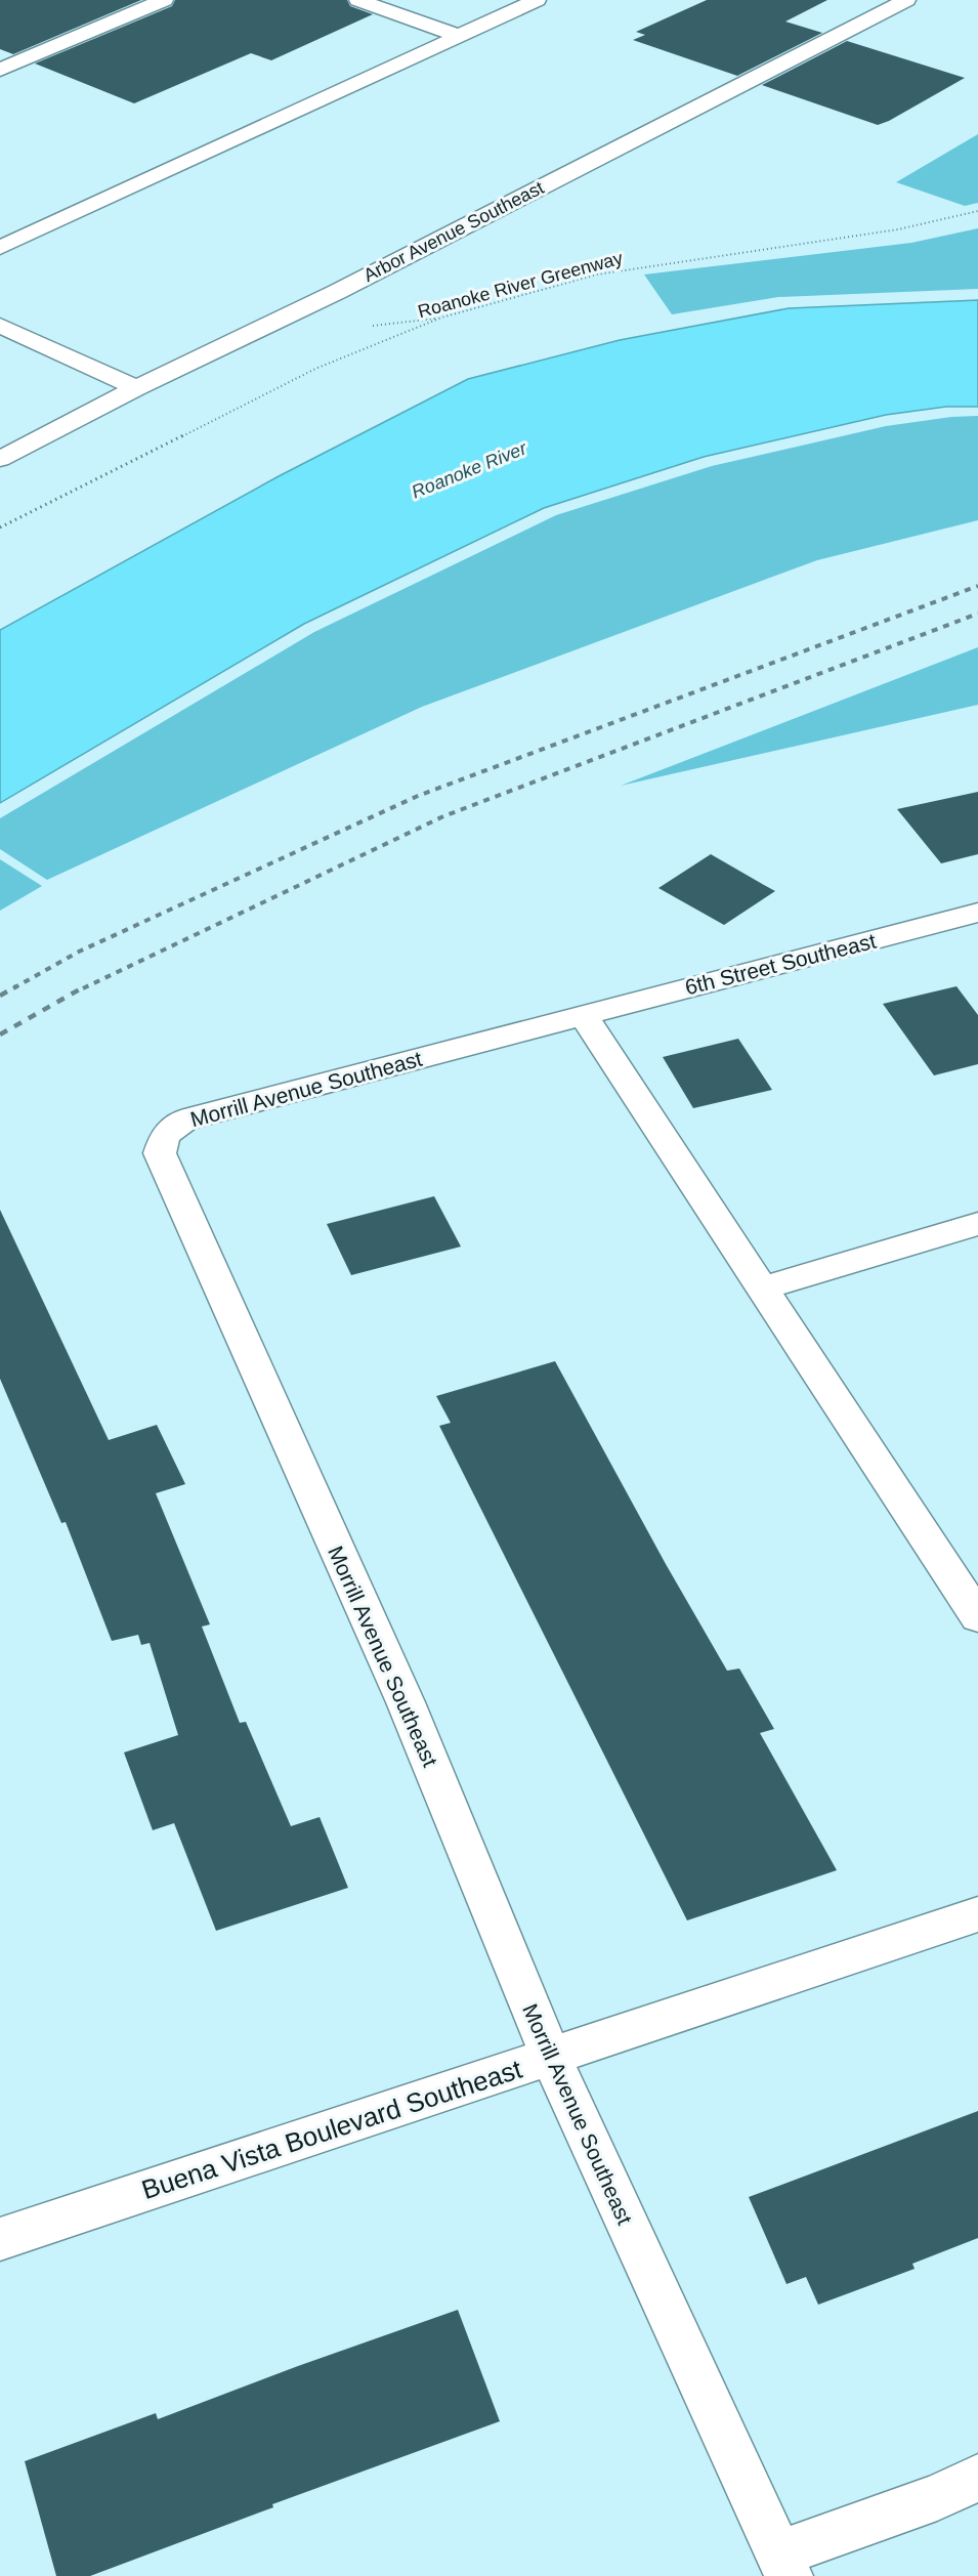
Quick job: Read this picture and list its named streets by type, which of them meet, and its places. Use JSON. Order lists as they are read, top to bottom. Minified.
{"streets":{"street":["Arbor Avenue Southeast","6th Street Southeast","Morrill Avenue Southeast","Buena Vista Boulevard Southeast"],"path":["Roanoke River Greenway"]},"crossings":[["6th Street Southeast","Morrill Avenue Southeast"],["Morrill Avenue Southeast","Buena Vista Boulevard Southeast"]],"water":["Roanoke River"]}
